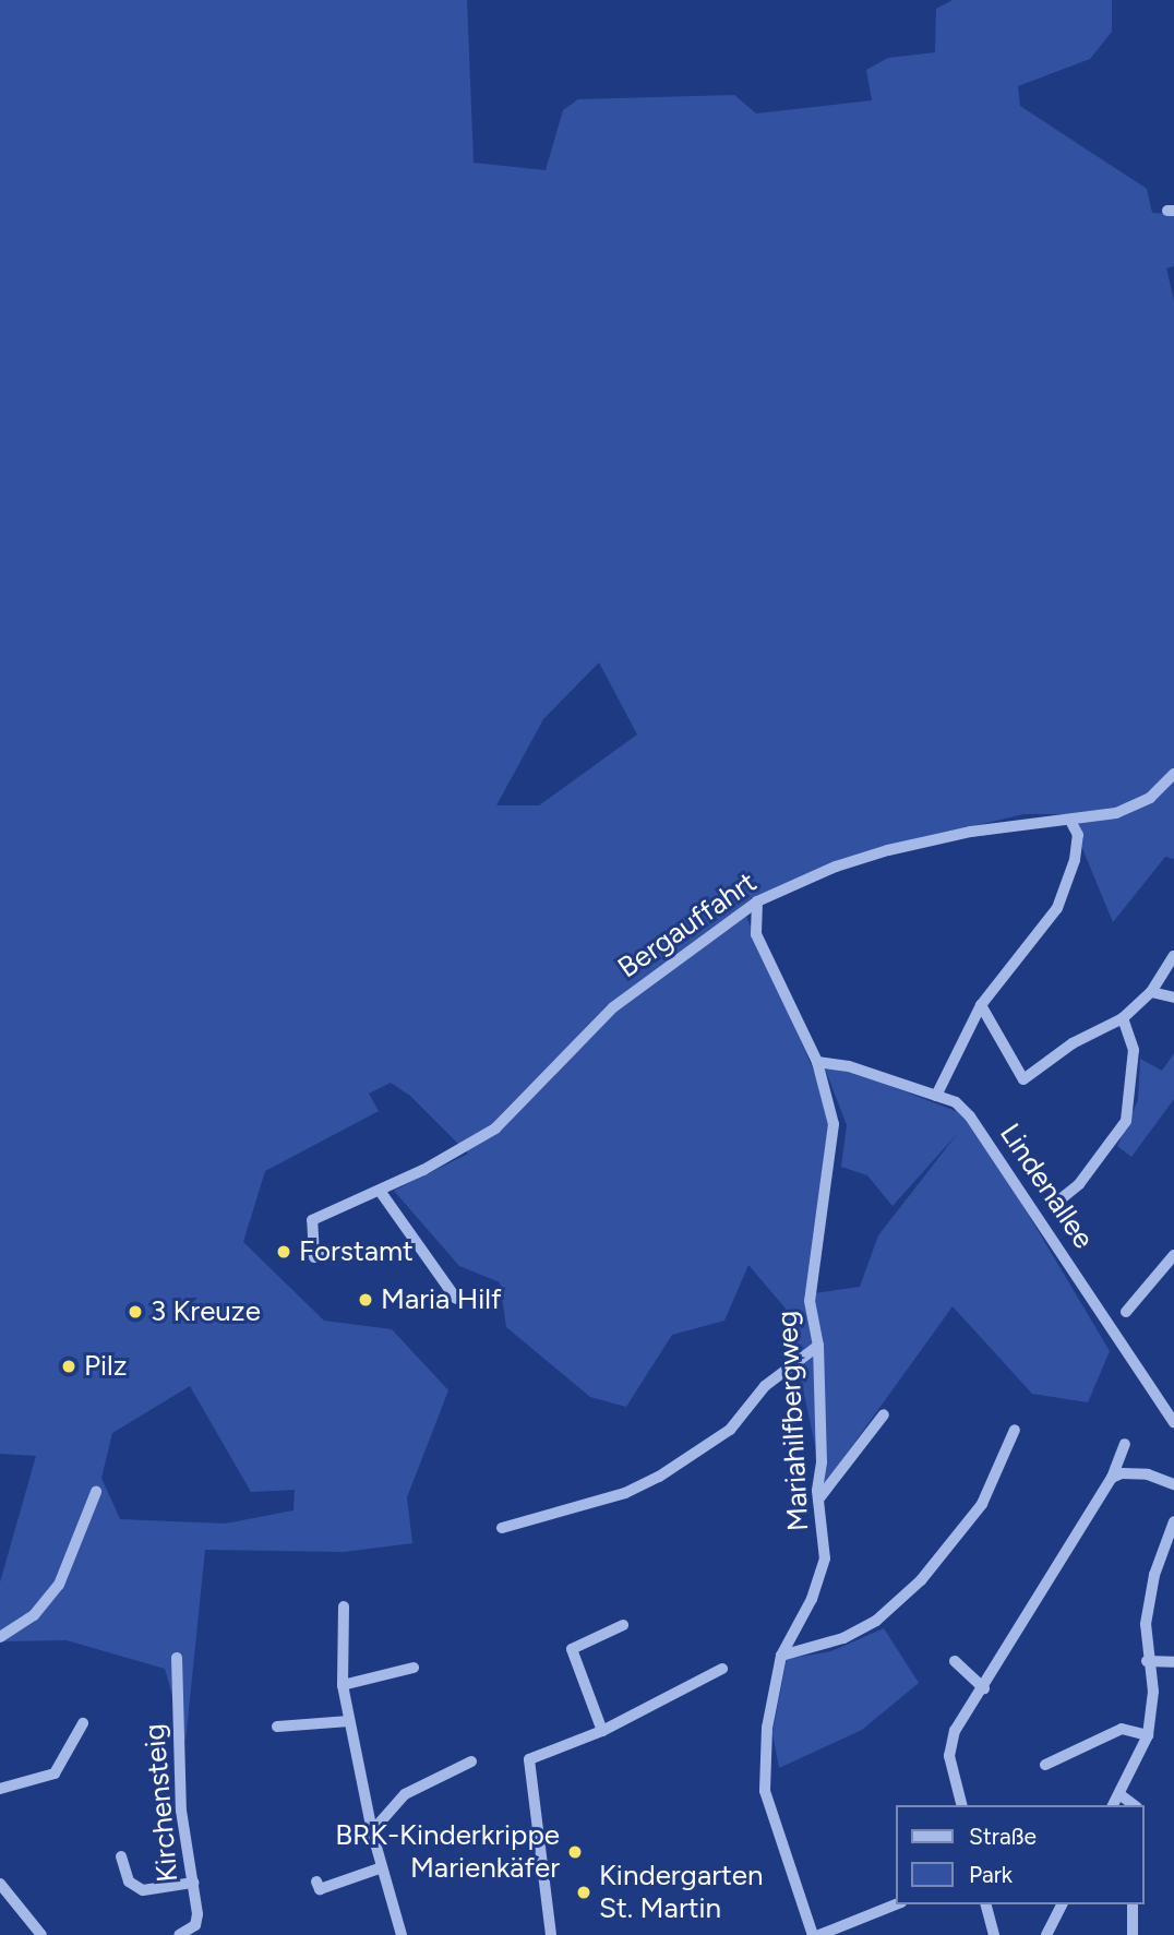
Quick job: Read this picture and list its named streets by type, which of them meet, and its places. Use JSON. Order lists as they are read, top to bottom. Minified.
{"streets":{"street":["Bergauffahrt","Lindenallee","Mariahilfbergweg","Kirchensteig"]},"crossings":[["Bergauffahrt","Mariahilfbergweg"],["Lindenallee","Mariahilfbergweg"]],"places":["Forstamt","Maria Hilf","3 Kreuze","Pilz","BRK-Kinderkrippe Marienkäfer","Kindergarten St. Martin"],"legend":["Straße","Park"]}
